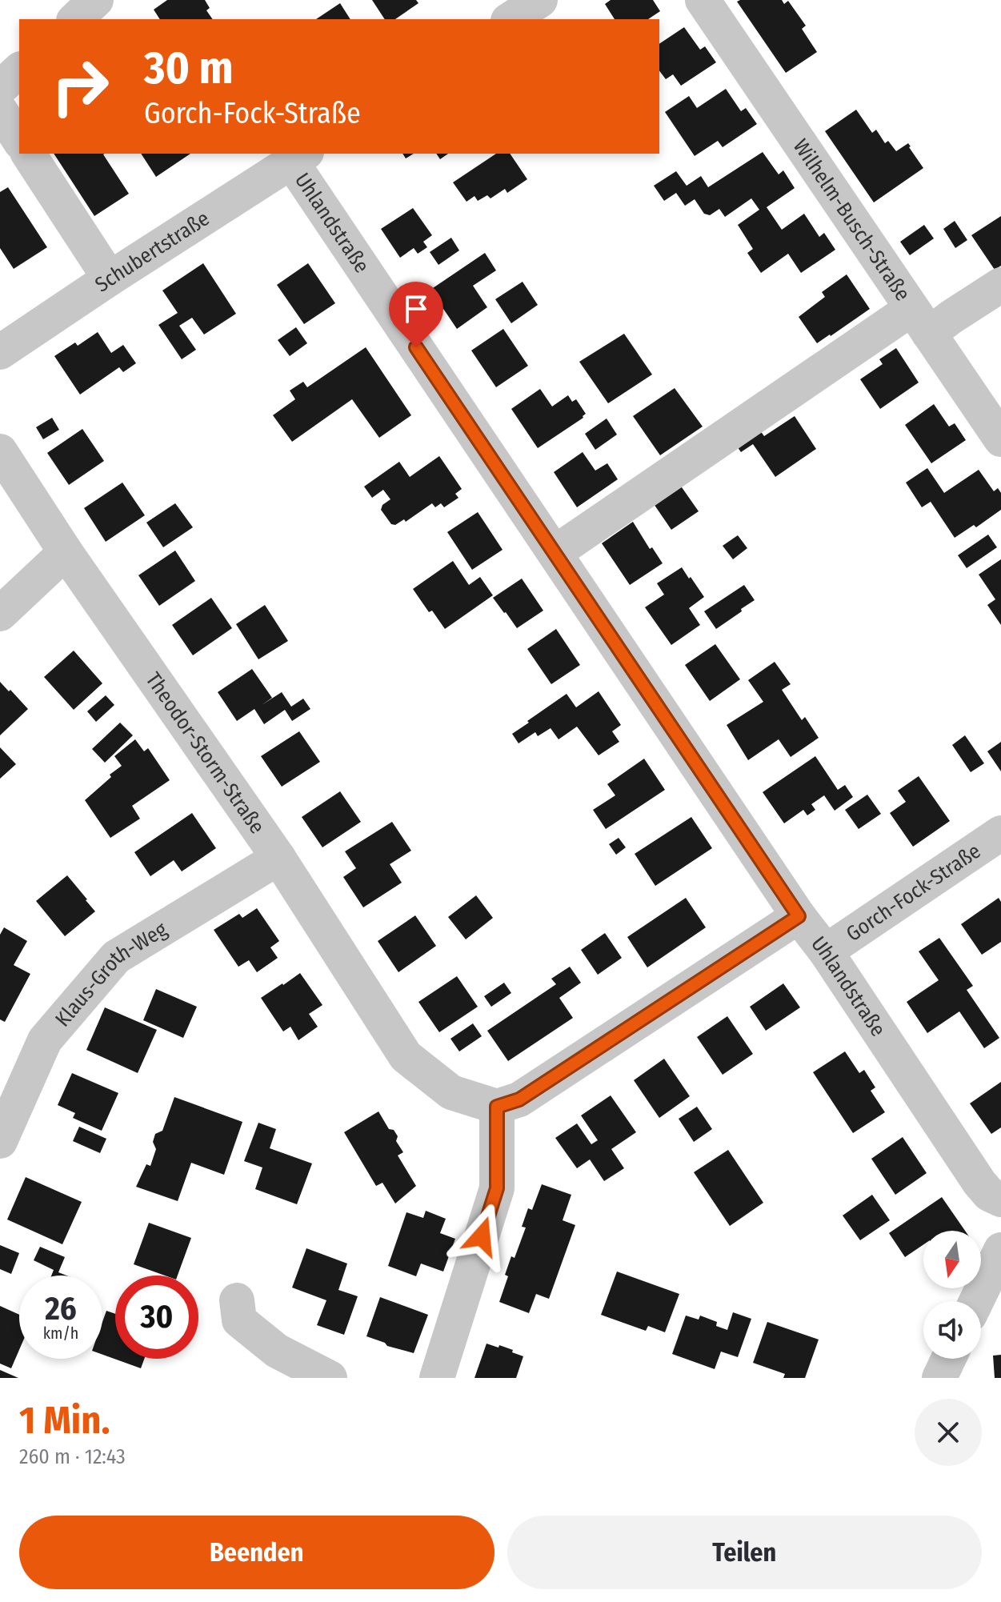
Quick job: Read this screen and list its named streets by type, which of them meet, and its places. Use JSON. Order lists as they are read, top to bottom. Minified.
{"streets":{"street":["Wilhelm-Busch-Straße","Uhlandstraße","Schubertstraße","Theodor-Storm-Straße","Gorch-Fock-Straße","Klaus-Groth-Weg"]},"crossings":[["Uhlandstraße","Schubertstraße"],["Uhlandstraße","Gorch-Fock-Straße"],["Theodor-Storm-Straße","Klaus-Groth-Weg"]],"north":"bottom","page":{"turn":["30 m","Gorch-Fock-Straße"],"speed":"26 km/h","limit":"30","heading":["1 Min.","260 m · 12:43"],"buttons":["Beenden","Teilen"]}}
